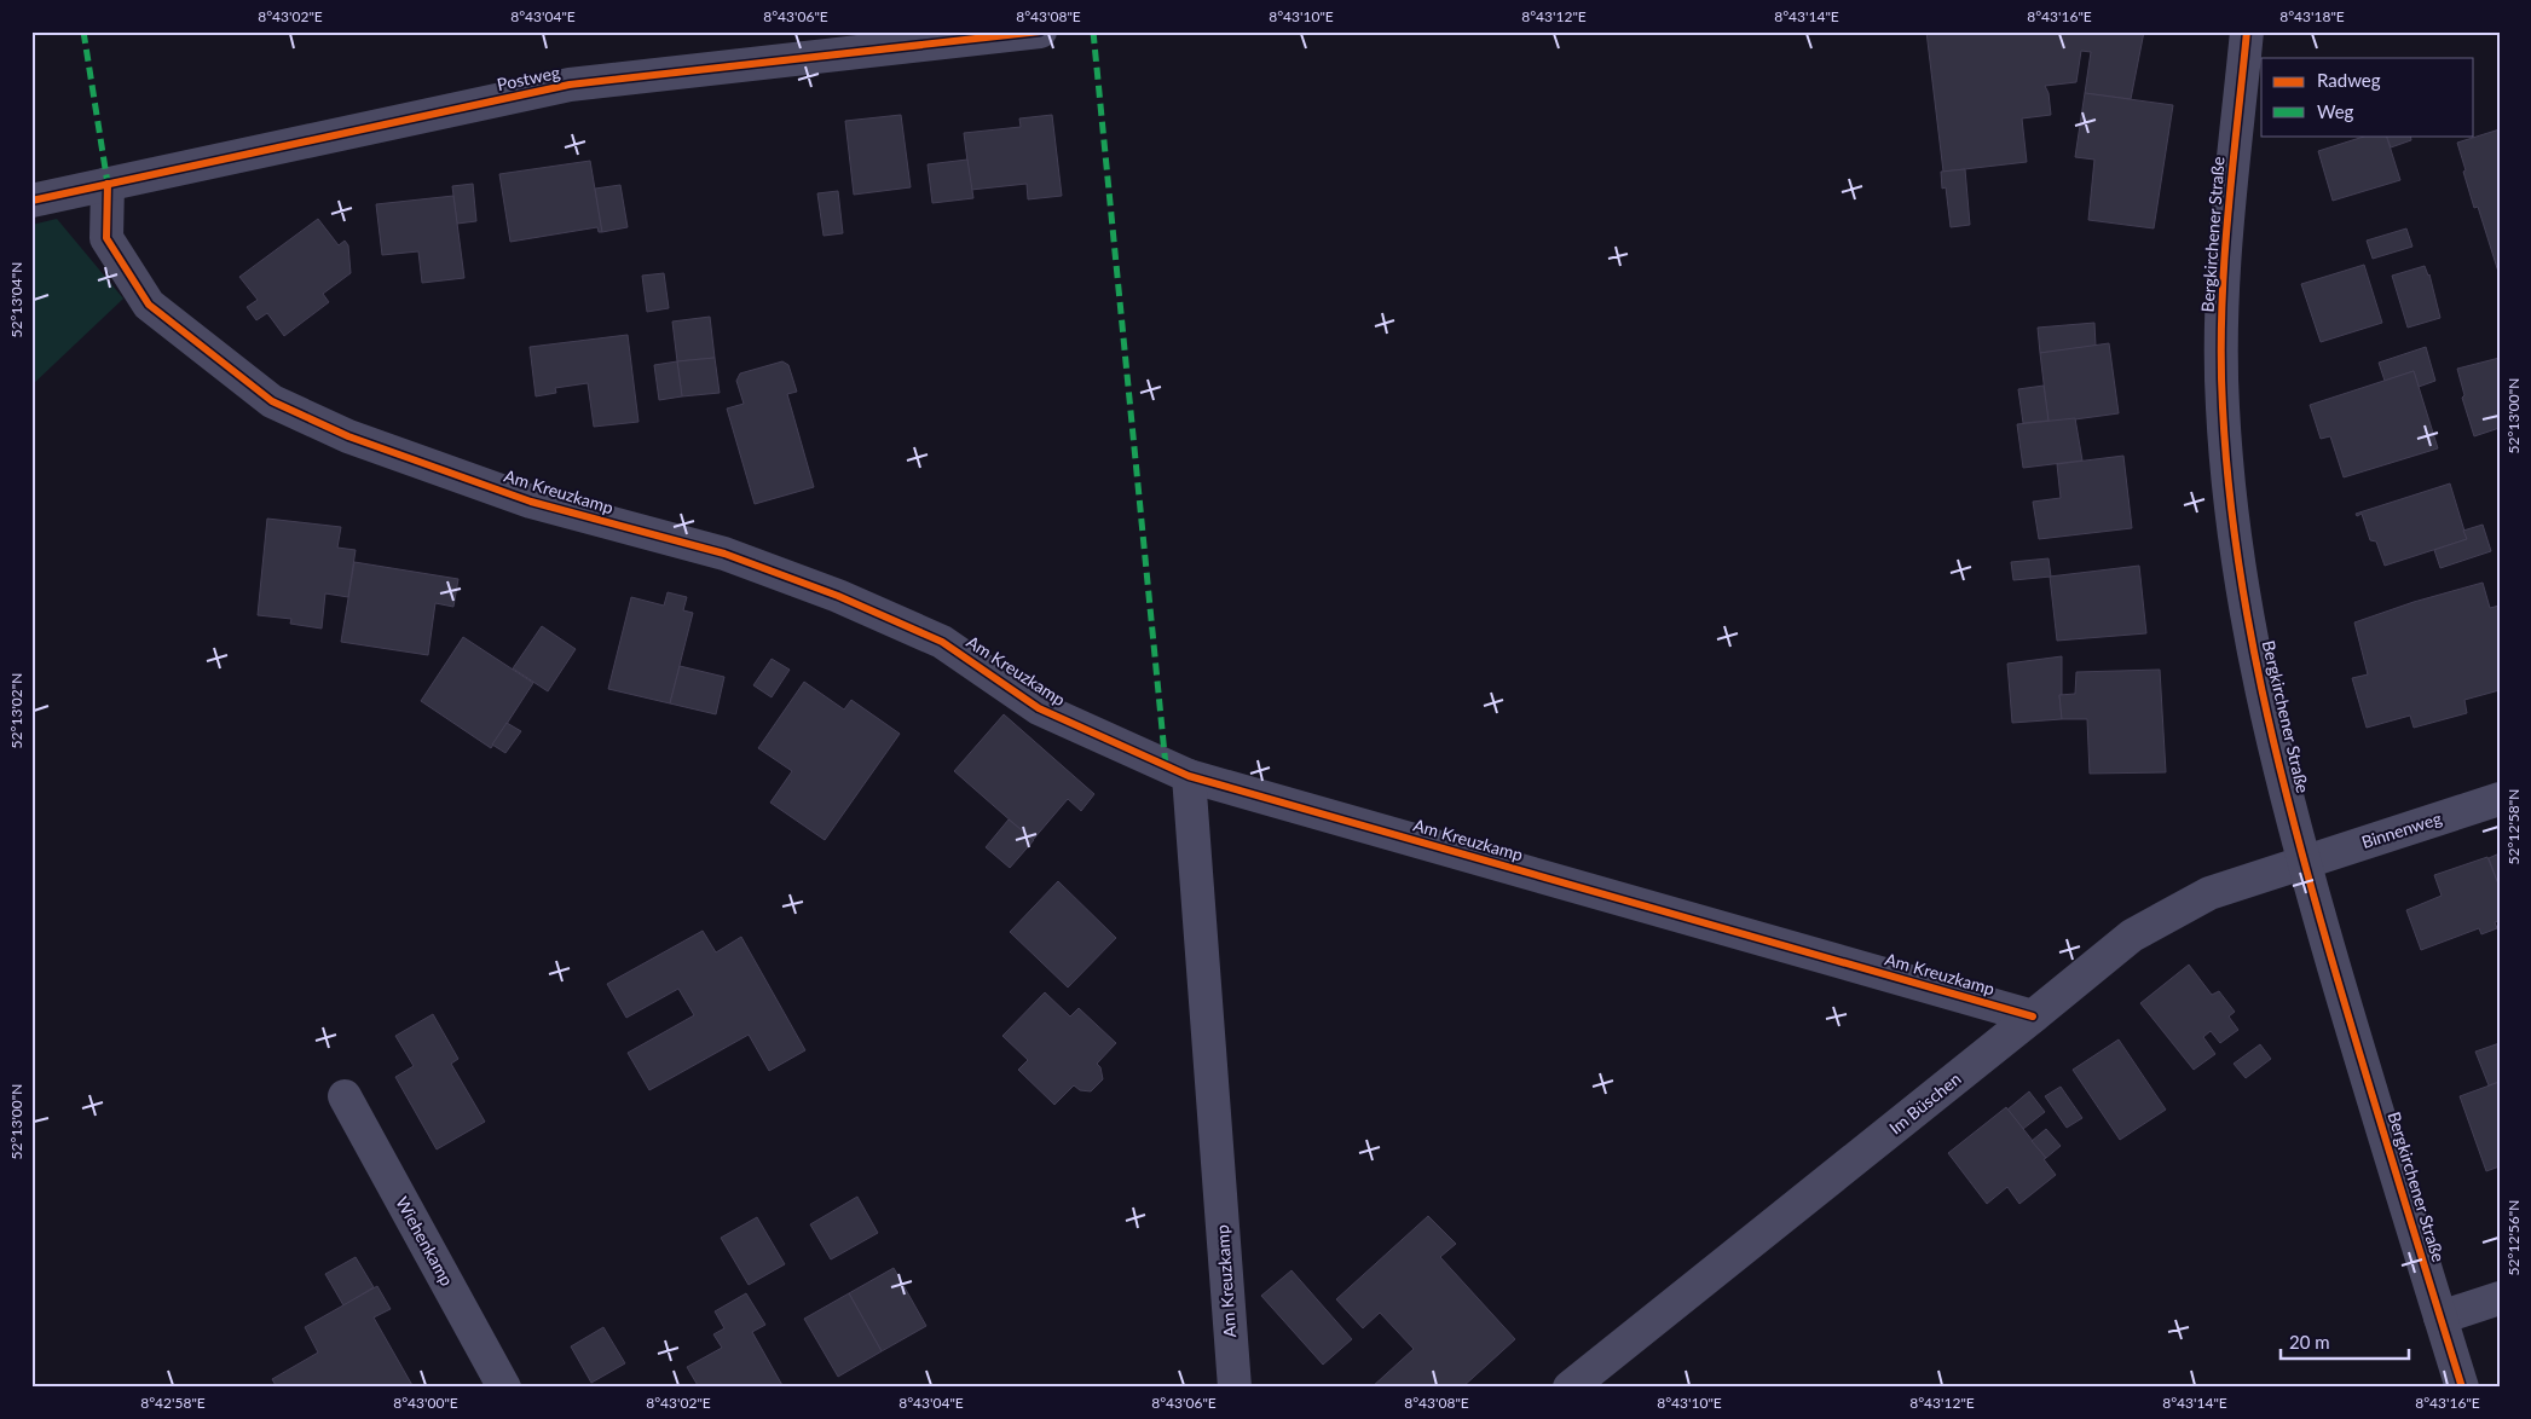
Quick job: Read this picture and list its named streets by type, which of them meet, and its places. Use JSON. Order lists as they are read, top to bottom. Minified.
{"streets":{"street":["Postweg","Bergkirchener Straße","Am Kreuzkamp","Binnenweg","Im Büschen","Wiehenkamp"]},"crossings":[["Postweg","Am Kreuzkamp"],["Bergkirchener Straße","Binnenweg"],["Bergkirchener Straße","Im Büschen"],["Am Kreuzkamp","Im Büschen"],["Binnenweg","Im Büschen"]],"legend":["Radweg","Weg"],"scale_bar":"20 m","coordinates":["8°43'02\"E","8°43'04\"E","8°43'06\"E","8°43'08\"E","8°43'10\"E","8°43'12\"E","8°43'14\"E","8°43'16\"E","8°43'18\"E","52°13'04\"N","52°13'00\"N","52°13'02\"N","52°12'58\"N","52°12'56\"N","8°42'58\"E","8°43'00\"E"]}
